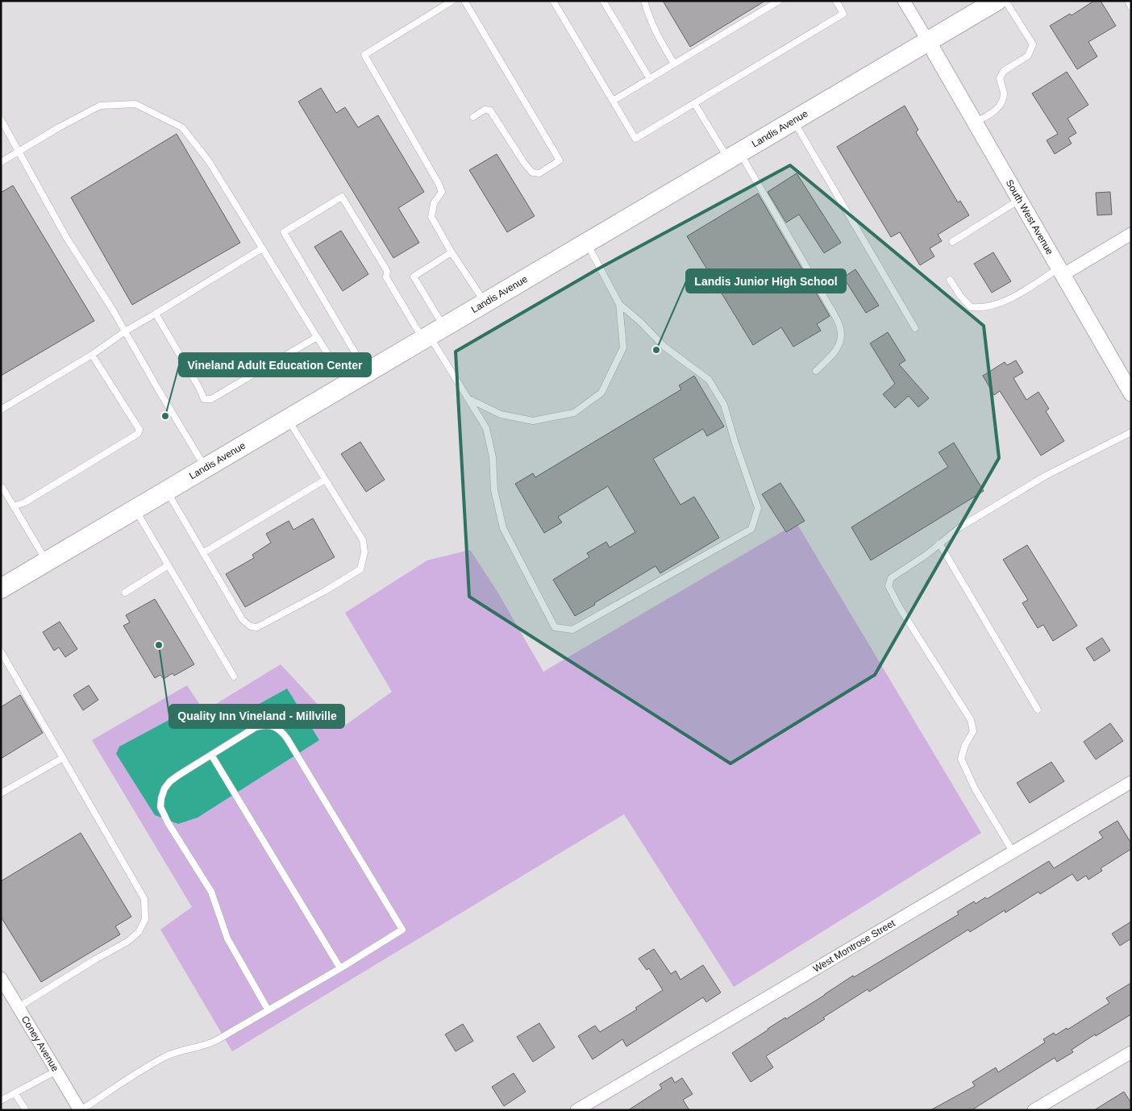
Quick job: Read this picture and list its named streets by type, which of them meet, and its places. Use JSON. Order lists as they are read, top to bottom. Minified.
{"streets":{"main road":["Landis Avenue"],"street":["South West Avenue","West Montrose Street","Coney Avenue"]},"crossings":[["Landis Avenue","South West Avenue"]],"places":["Landis Junior High School","Vineland Adult Education Center","Quality Inn Vineland - Millville"]}
